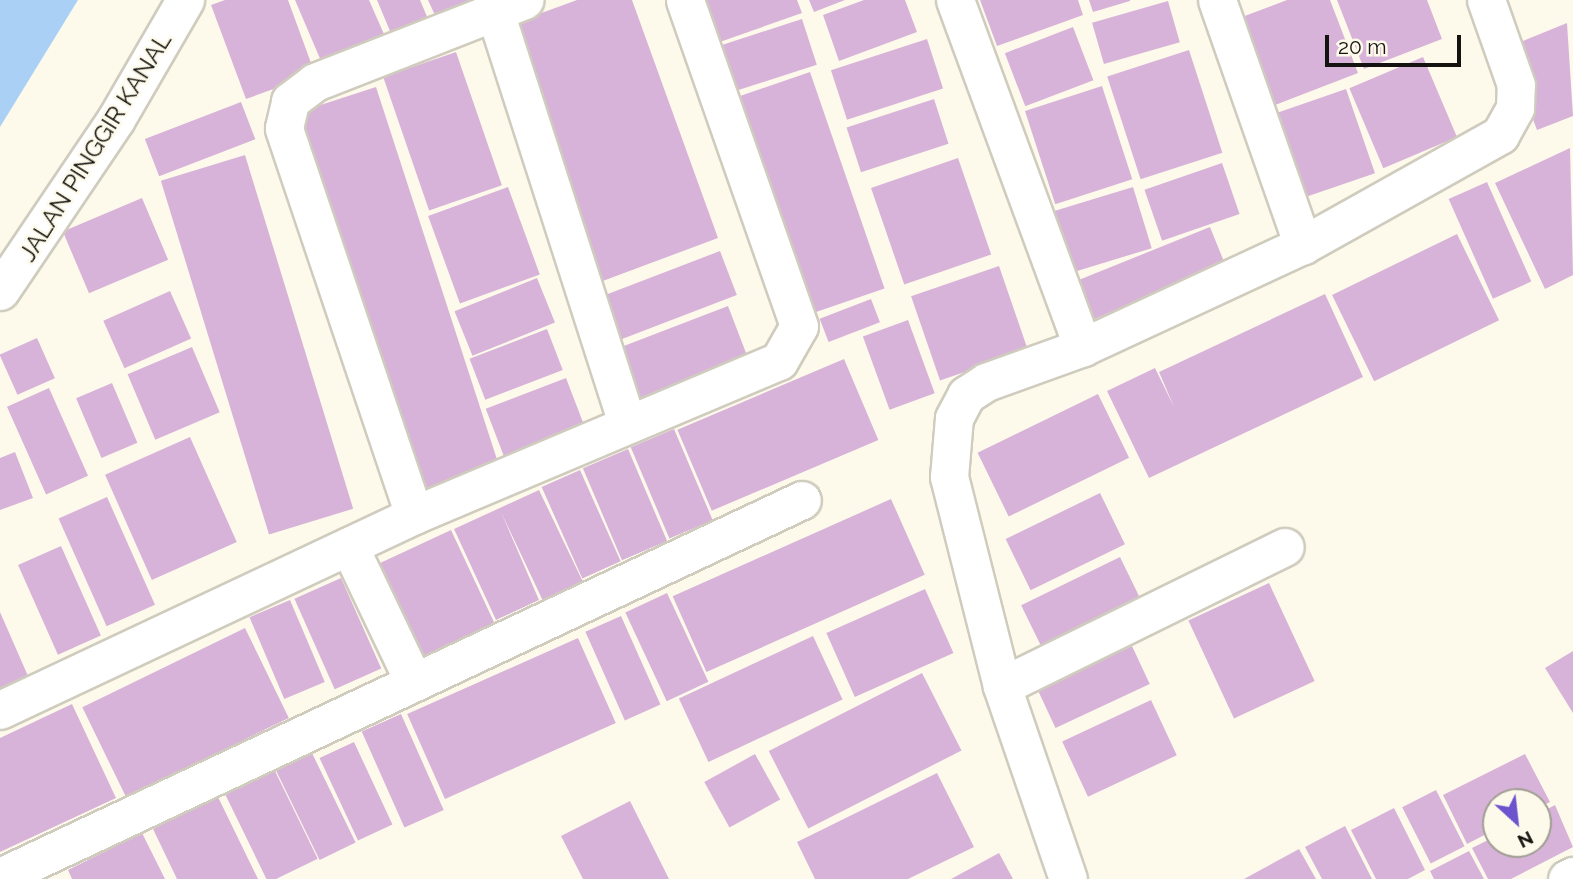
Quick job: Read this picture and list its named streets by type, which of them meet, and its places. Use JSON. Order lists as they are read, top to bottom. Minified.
{"streets":{"street":["JALAN PINGGIR KANAL"]},"scale_bar":"20 m","north":"bottom right"}
